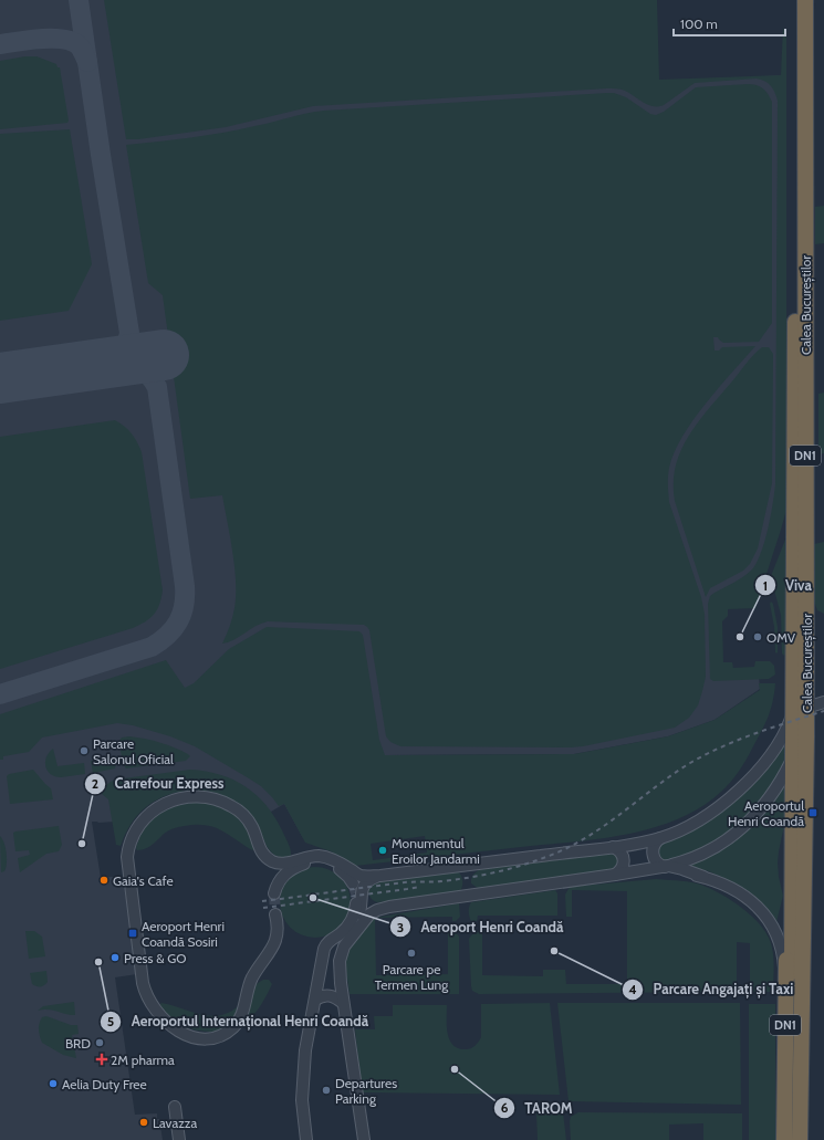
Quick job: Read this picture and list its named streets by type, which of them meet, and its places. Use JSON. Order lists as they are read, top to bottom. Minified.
{"streets":{"highway":["Calea Bucureștilor","DN1"]},"crossings":[["Calea Bucureștilor","DN1"]],"places":{"other":["Viva","OMV","Parcare Salonul Oficial","Carrefour Express","Monumentul Eroilor Jandarmi","Gaia's Cafe","Aeroport Henri Coandă","Parcare Angajați și Taxi","Parcare pe Termen Lung","Press & GO","Aeroportul Internațional Henri Coandă","BRD","TAROM","Aelia Duty Free","Departures Parking","Lavazza"],"transit":["Aeroportul Henri Coandă","Aeroport Henri Coandă Sosiri"],"health":["2M pharma"]},"scale_bar":"100 m"}
